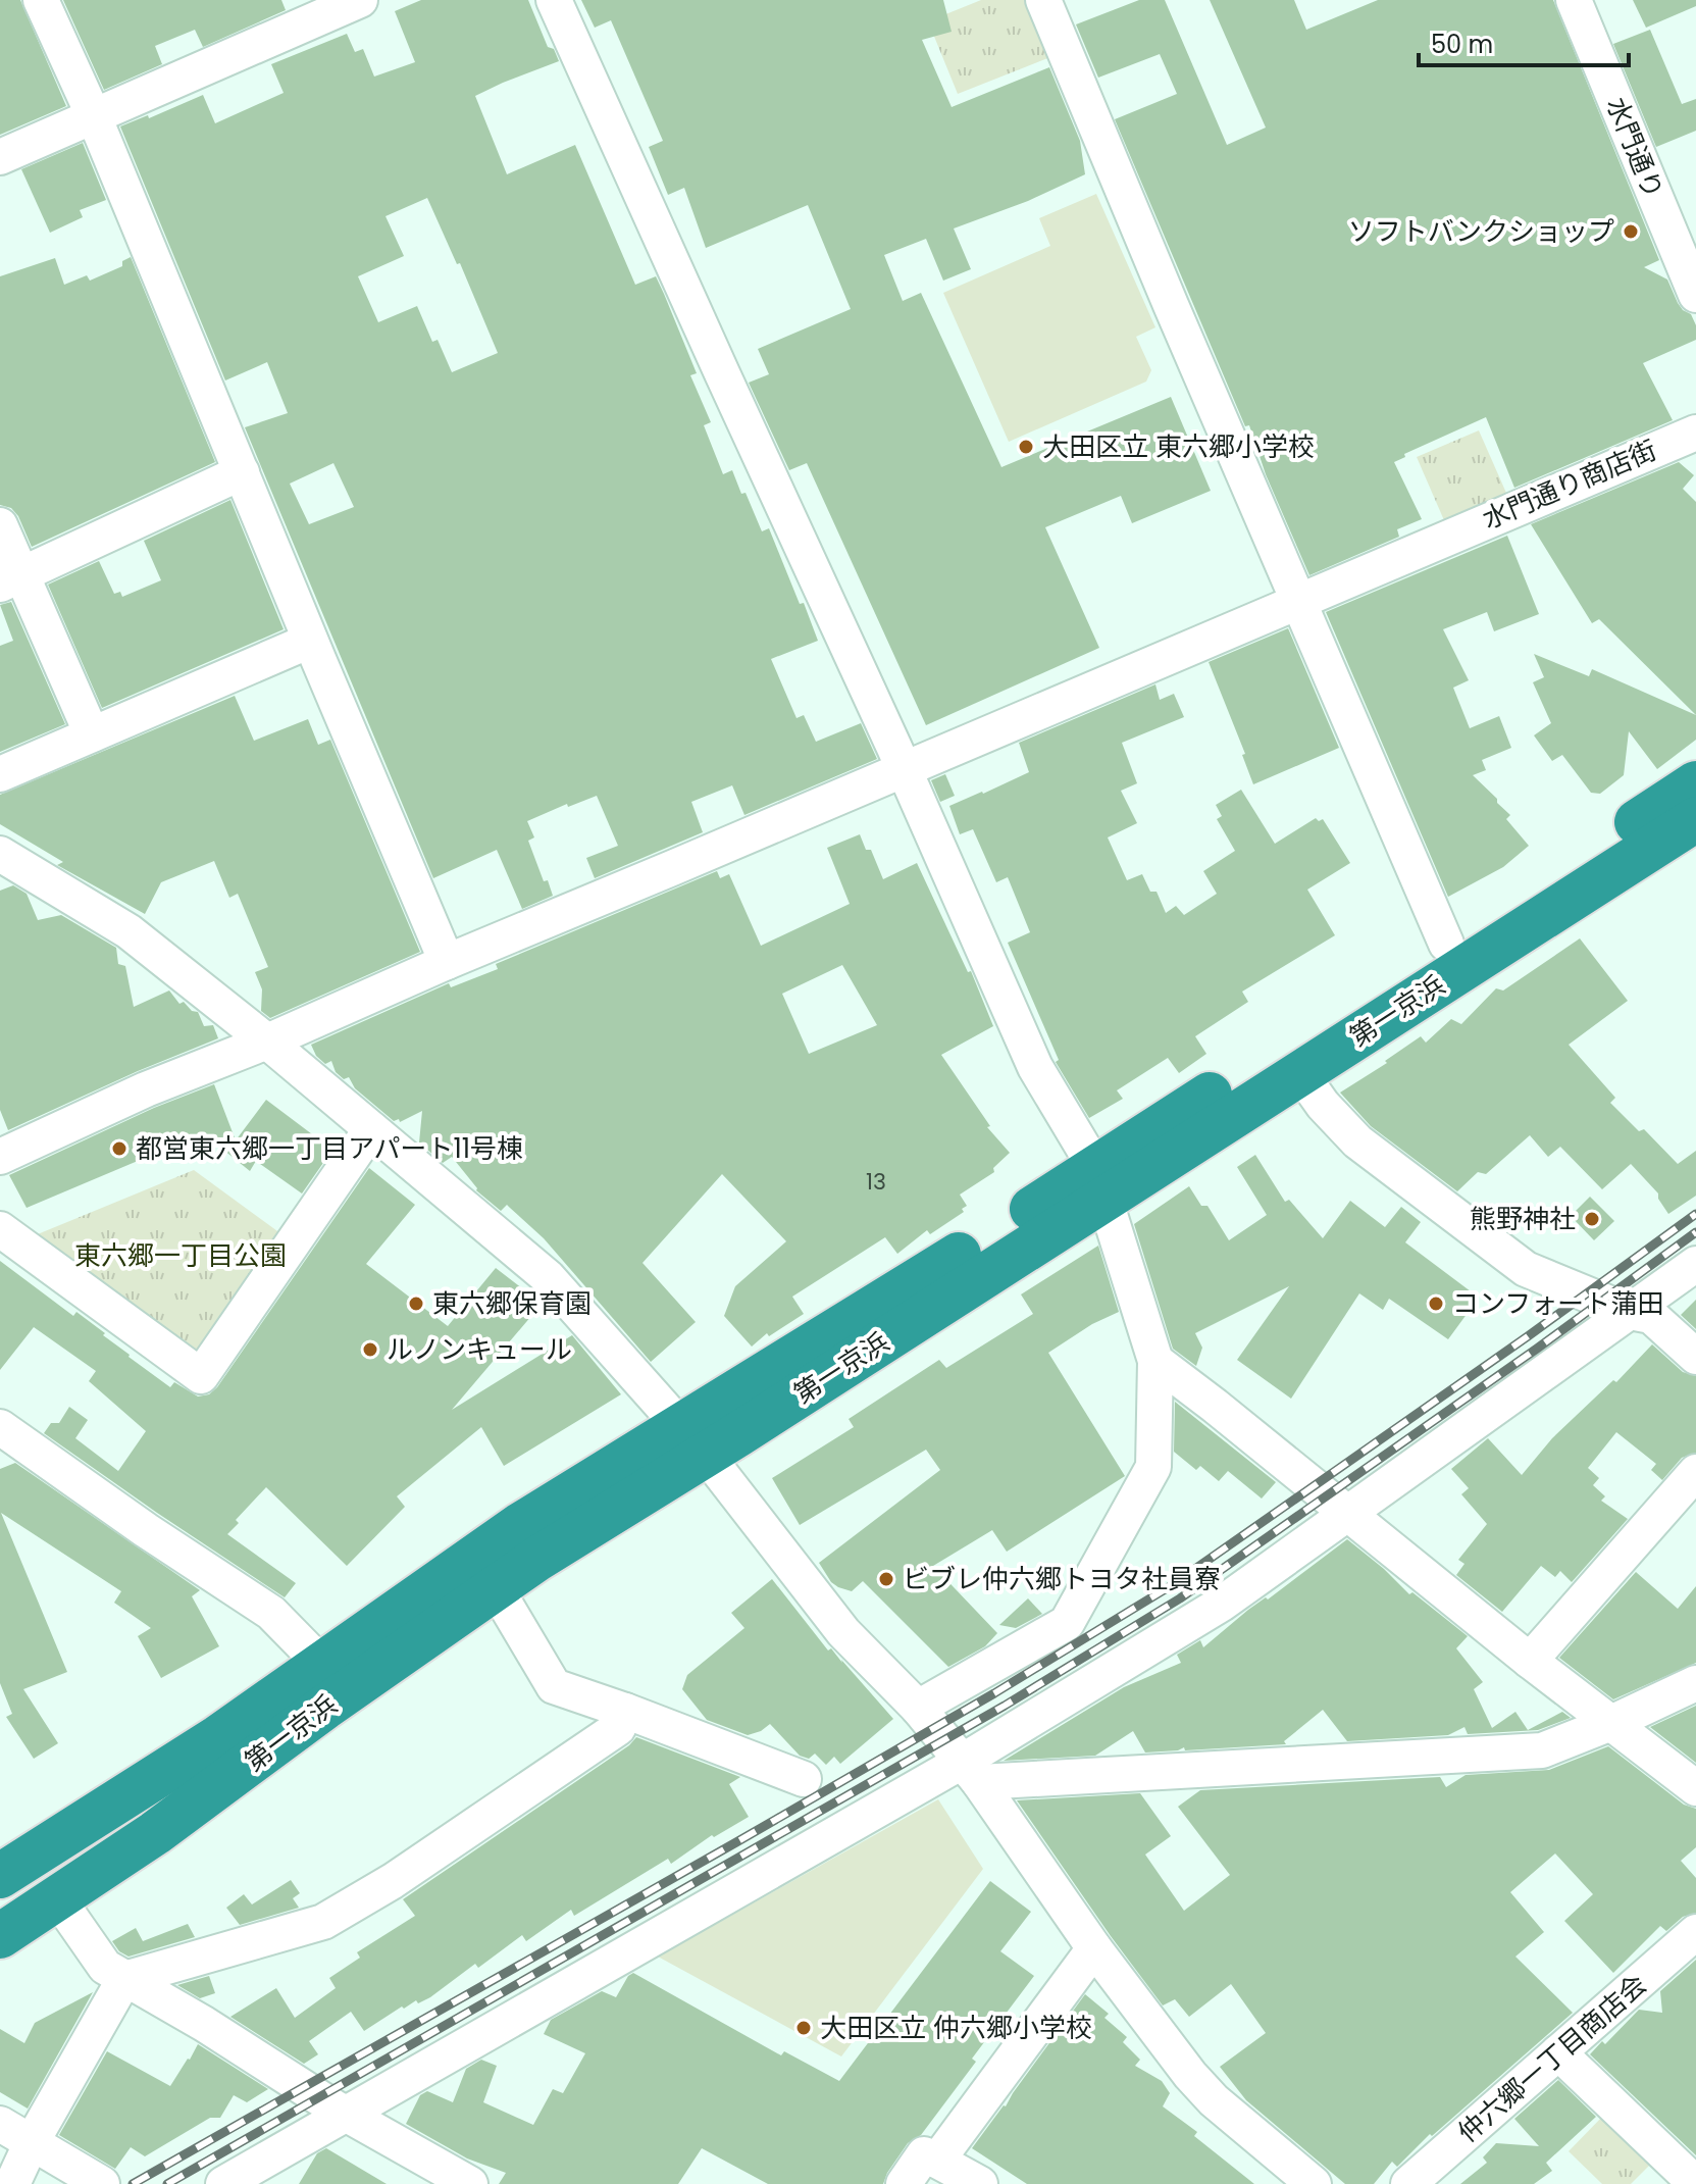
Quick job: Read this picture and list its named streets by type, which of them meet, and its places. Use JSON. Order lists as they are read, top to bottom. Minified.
{"streets":{"highway":["第一京浜"],"street":["水門通り","水門通り商店街","仲六郷一丁目商店会"]},"parks":["東六郷一丁目公園"],"places":["ソフトバンクショップ","大田区立 東六郷小学校","都営東六郷一丁目アパート11号棟","熊野神社","東六郷保育園","コンフォート蒲田","ルノンキュール","ビブレ仲六郷トヨタ社員寮","大田区立 仲六郷小学校"],"house_numbers":["13"],"scale_bar":"50 m"}
